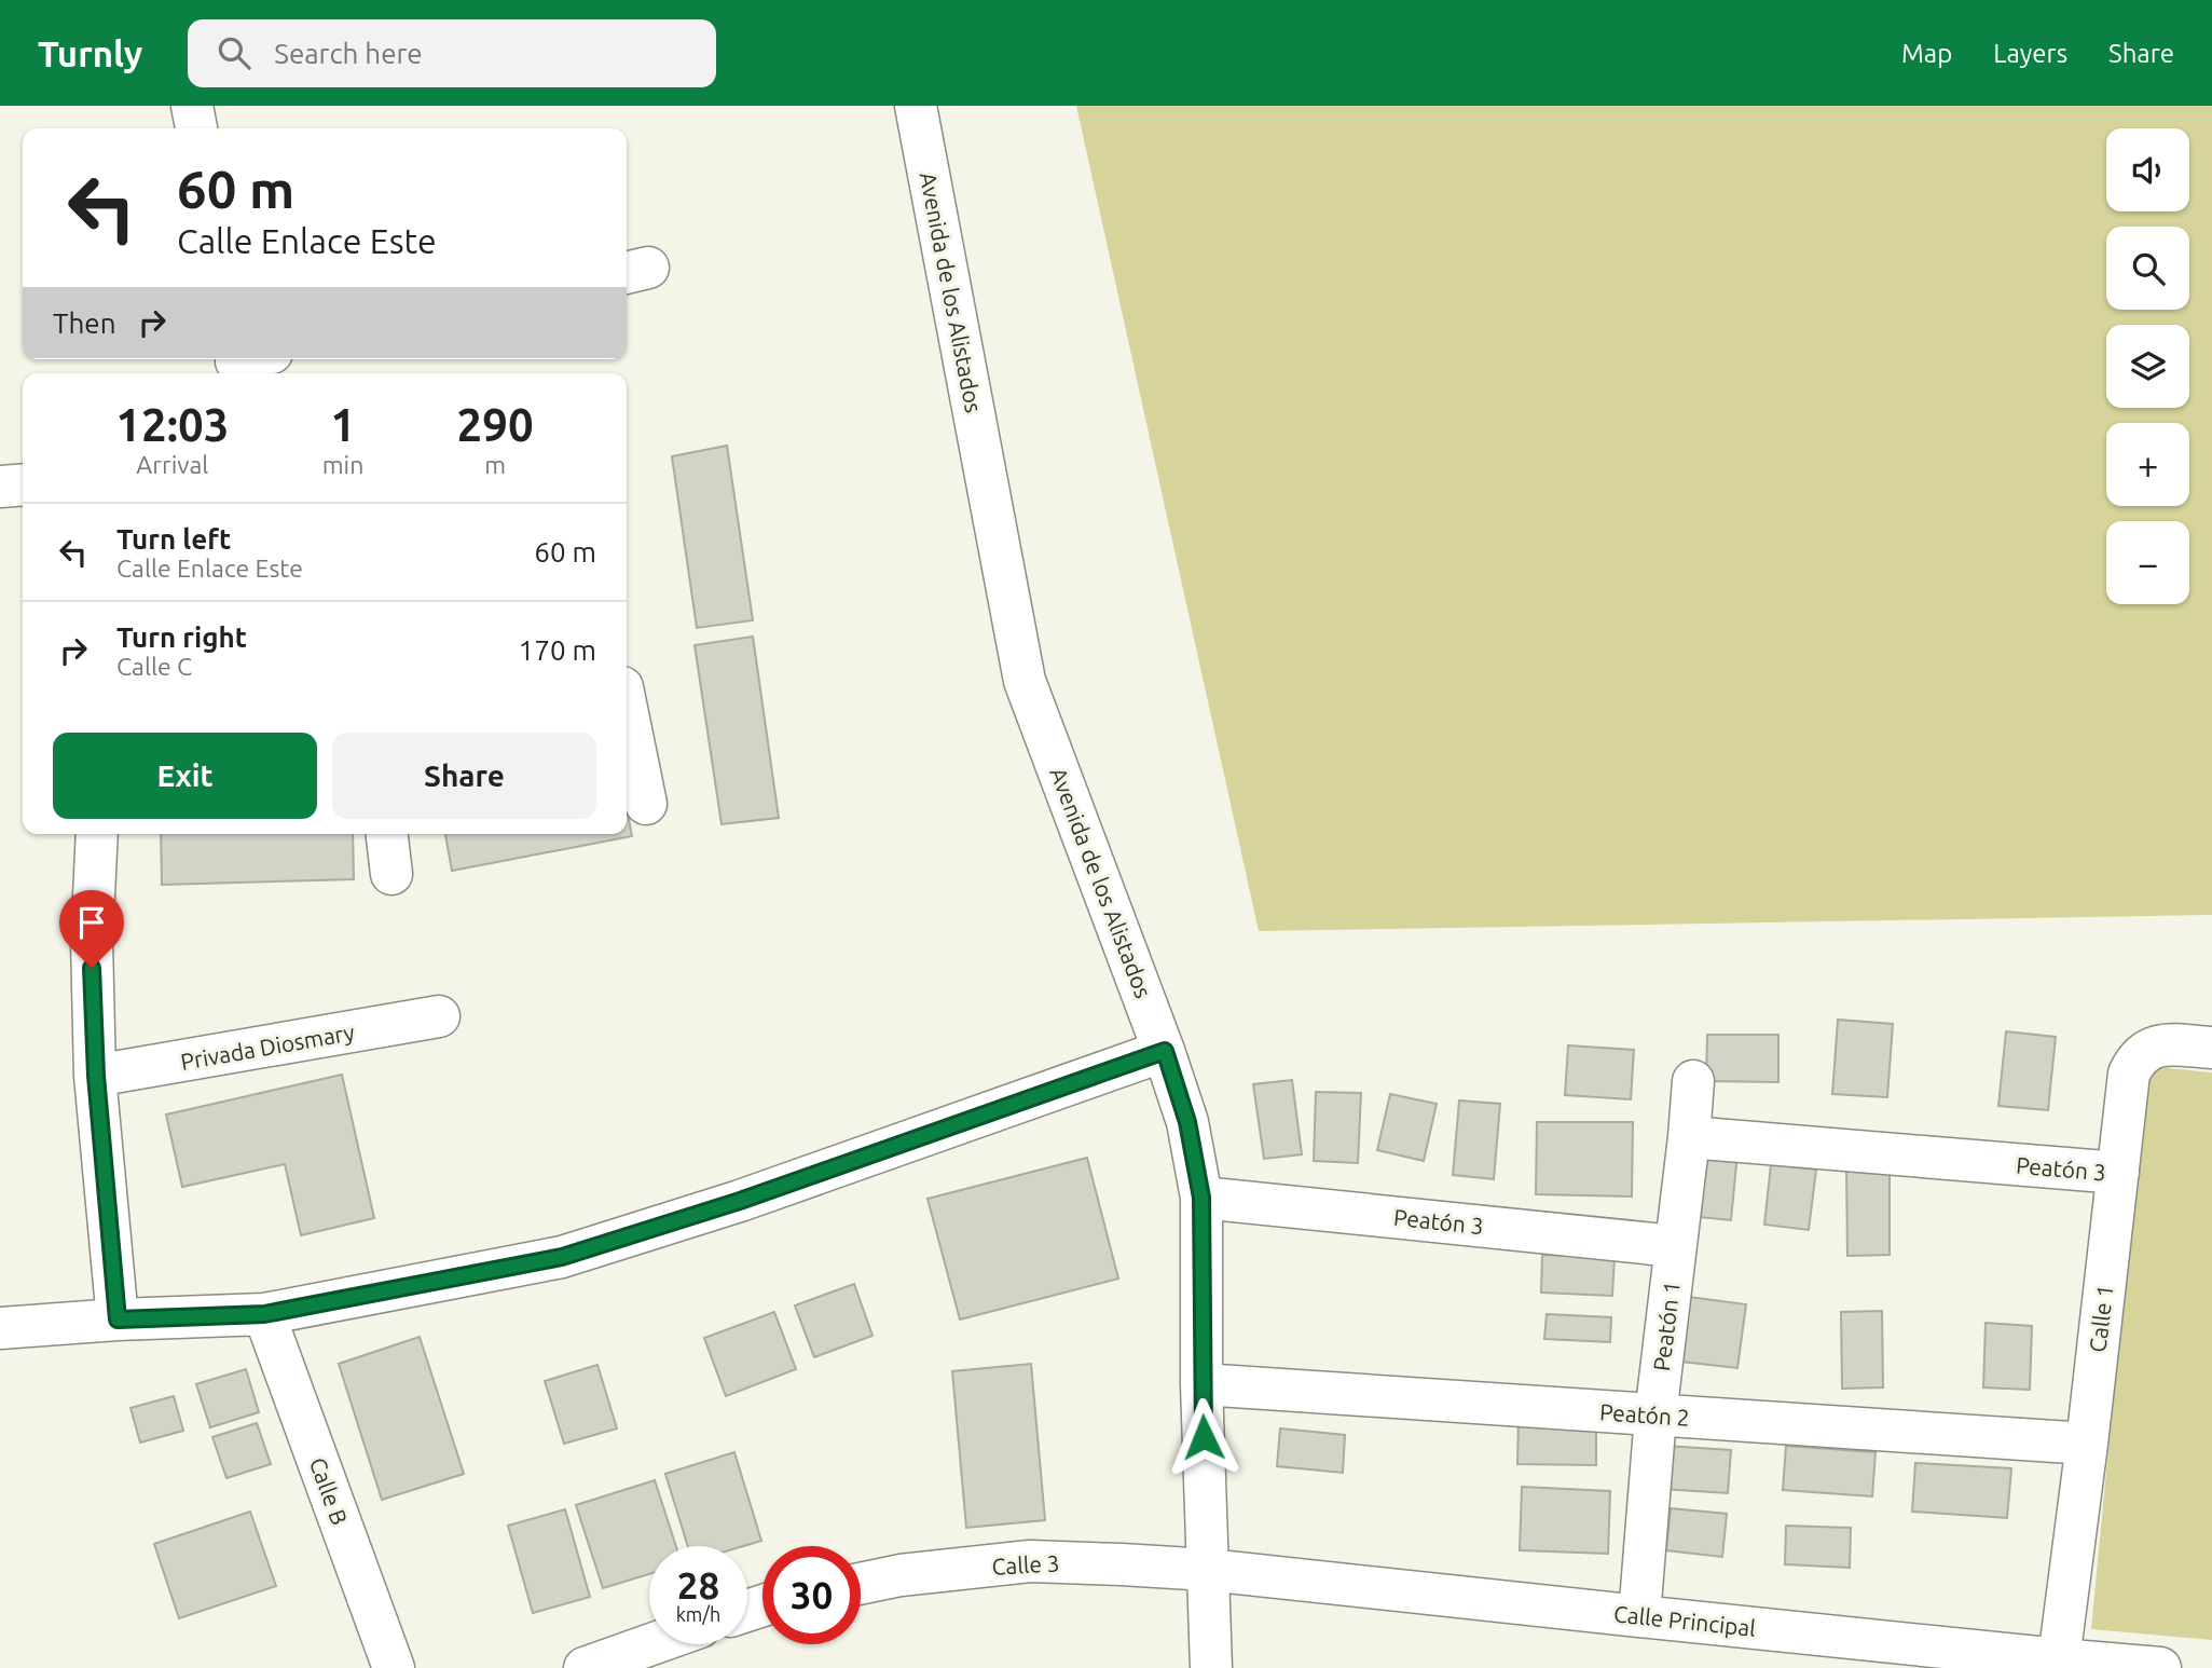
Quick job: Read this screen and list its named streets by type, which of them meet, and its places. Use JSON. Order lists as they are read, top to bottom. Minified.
{"streets":{"street":["Avenida de los Alistados","Privada Diosmary","Peatón 3","Calle 1","Peatón 1","Peatón 2","Calle B","Calle 3","Calle Principal"]},"crossings":[["Avenida de los Alistados","Peatón 3"],["Avenida de los Alistados","Peatón 2"],["Avenida de los Alistados","Calle 3"],["Avenida de los Alistados","Calle Principal"],["Peatón 3","Calle 1"],["Peatón 3","Peatón 1"],["Calle 1","Peatón 2"],["Calle 1","Calle Principal"],["Peatón 1","Peatón 2"],["Peatón 1","Calle Principal"],["Calle 3","Calle Principal"]],"page":{"header":"Turnly","search":"Search here","nav":["Map","Layers","Share"],"map_buttons":["+","−"],"turn":["60 m","Calle Enlace Este"],"then":"Then","eta":["12:03","Arrival","1","min","290","m"],"list":[{"name":"Turn left","note":"Calle Enlace Este","value":"60 m"},{"name":"Turn right","note":"Calle C","value":"170 m"}],"buttons":["Exit","Share"],"speed":"28 km/h","limit":"30"}}
